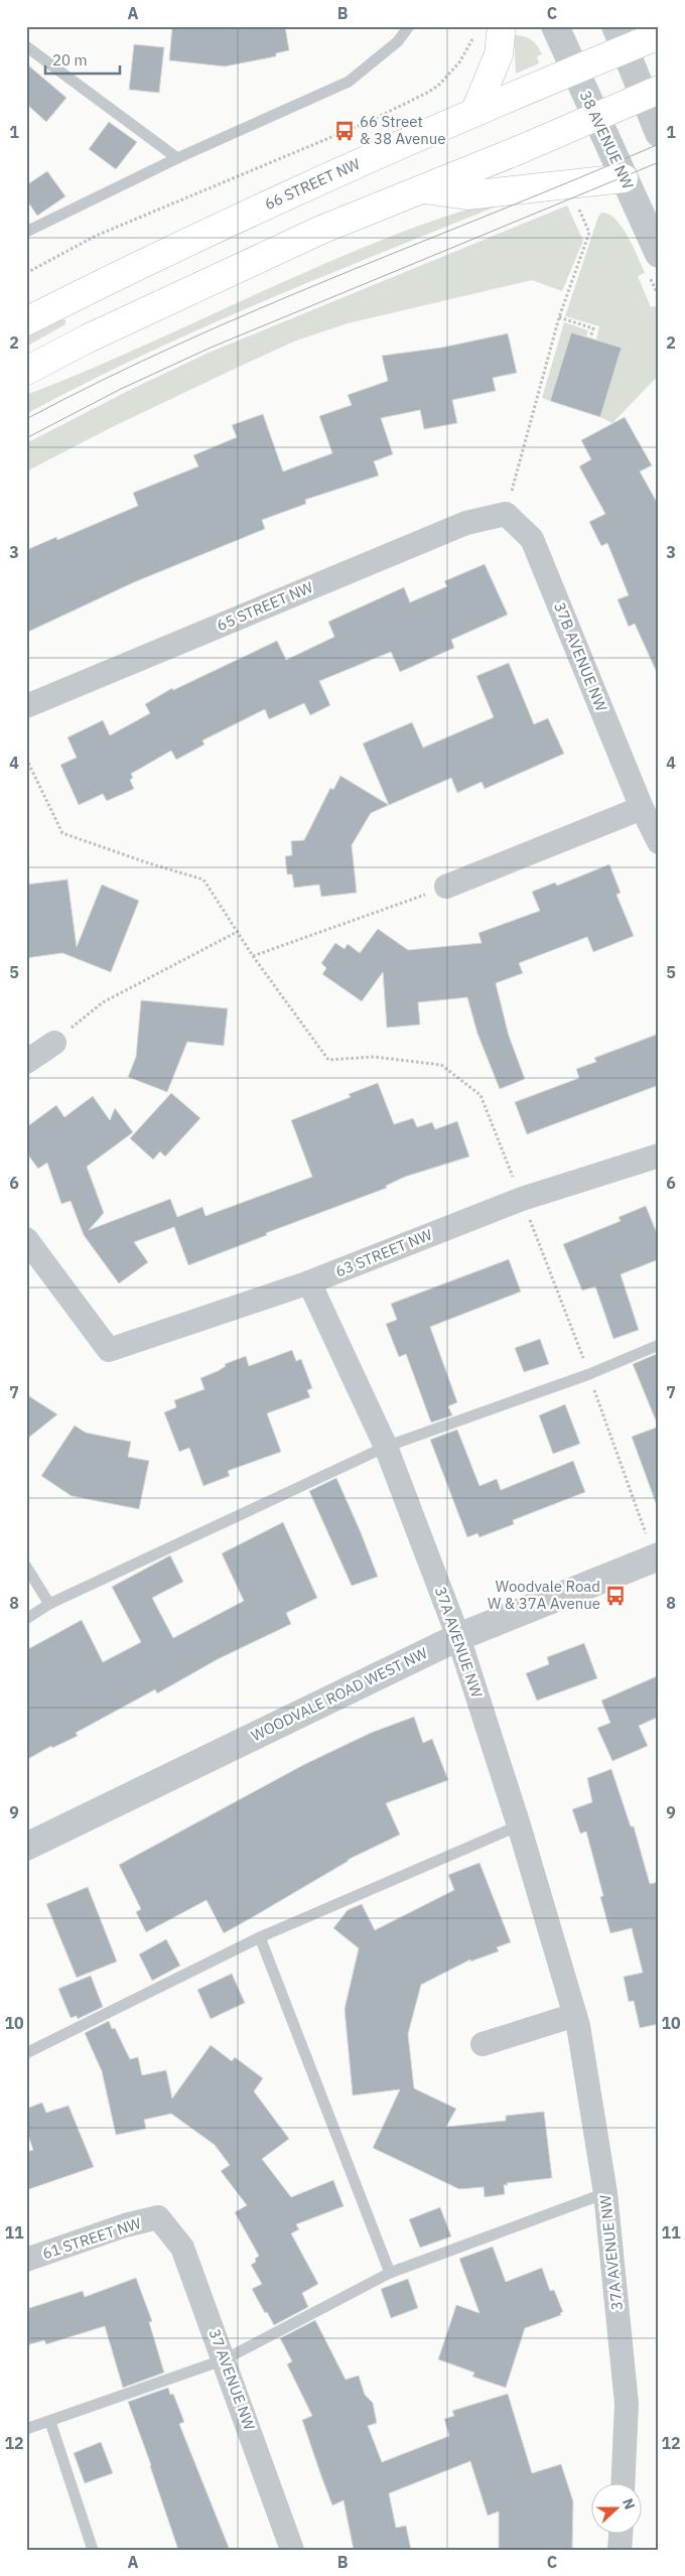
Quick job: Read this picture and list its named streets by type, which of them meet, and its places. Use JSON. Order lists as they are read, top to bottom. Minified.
{"streets":{"main road":["66 STREET NW"],"street":["38 AVENUE NW","65 STREET NW","37B AVENUE NW","63 STREET NW","37A AVENUE NW","WOODVALE ROAD WEST NW","61 STREET NW","37 AVENUE NW"]},"crossings":[["38 AVENUE NW","66 STREET NW"],["65 STREET NW","37B AVENUE NW"],["63 STREET NW","37A AVENUE NW"],["37A AVENUE NW","WOODVALE ROAD WEST NW"],["61 STREET NW","37 AVENUE NW"]],"places":{"bus stop":["66 Street & 38 Avenue","Woodvale Road W & 37A Avenue"]},"scale_bar":"20 m","north":"right","grid":{"columns":["A","B","C"],"rows":["1","2","3","4","5","6","7","8","9","10","11","12"]}}
